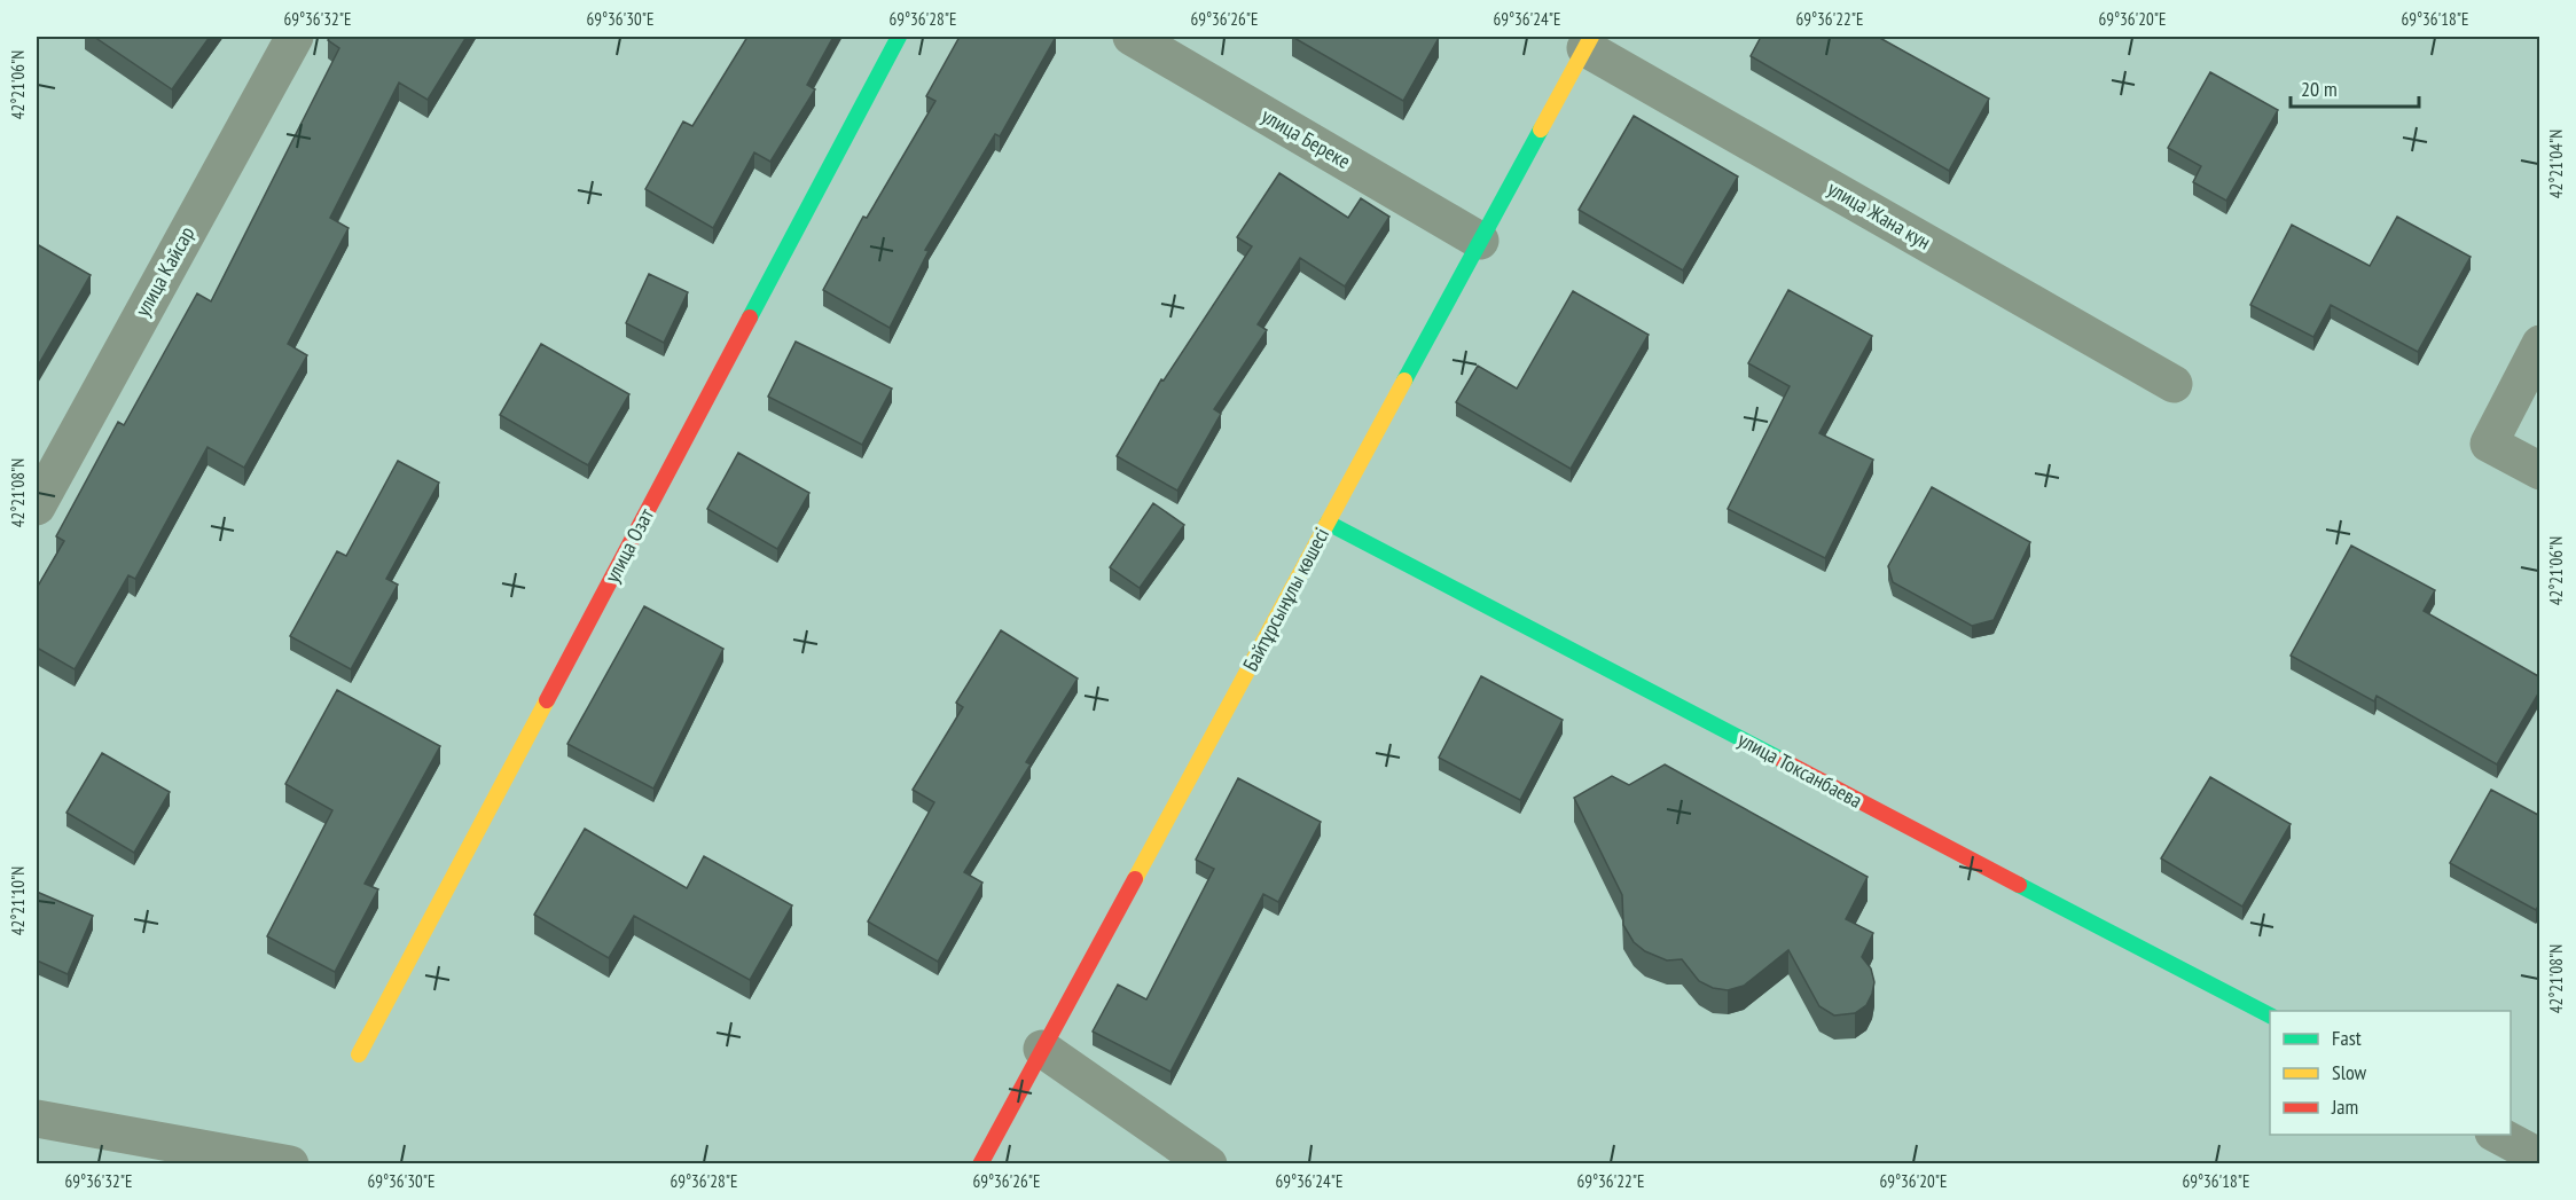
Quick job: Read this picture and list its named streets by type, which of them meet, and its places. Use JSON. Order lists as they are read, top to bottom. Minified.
{"streets":{"street":["улица Береке","улица Жана кун","улица Кайсар","улица Озат","Байтұрсынұлы көшесі","улица Токсанбаева"]},"crossings":[["улица Береке","Байтұрсынұлы көшесі"],["улица Жана кун","Байтұрсынұлы көшесі"],["Байтұрсынұлы көшесі","улица Токсанбаева"]],"legend":["Fast","Slow","Jam"],"scale_bar":"20 m","coordinates":["69°36'32\"E","69°36'30\"E","69°36'28\"E","69°36'26\"E","69°36'24\"E","69°36'22\"E","69°36'20\"E","69°36'18\"E","42°21'06\"N","42°21'04\"N","42°21'08\"N","42°21'10\"N"]}
